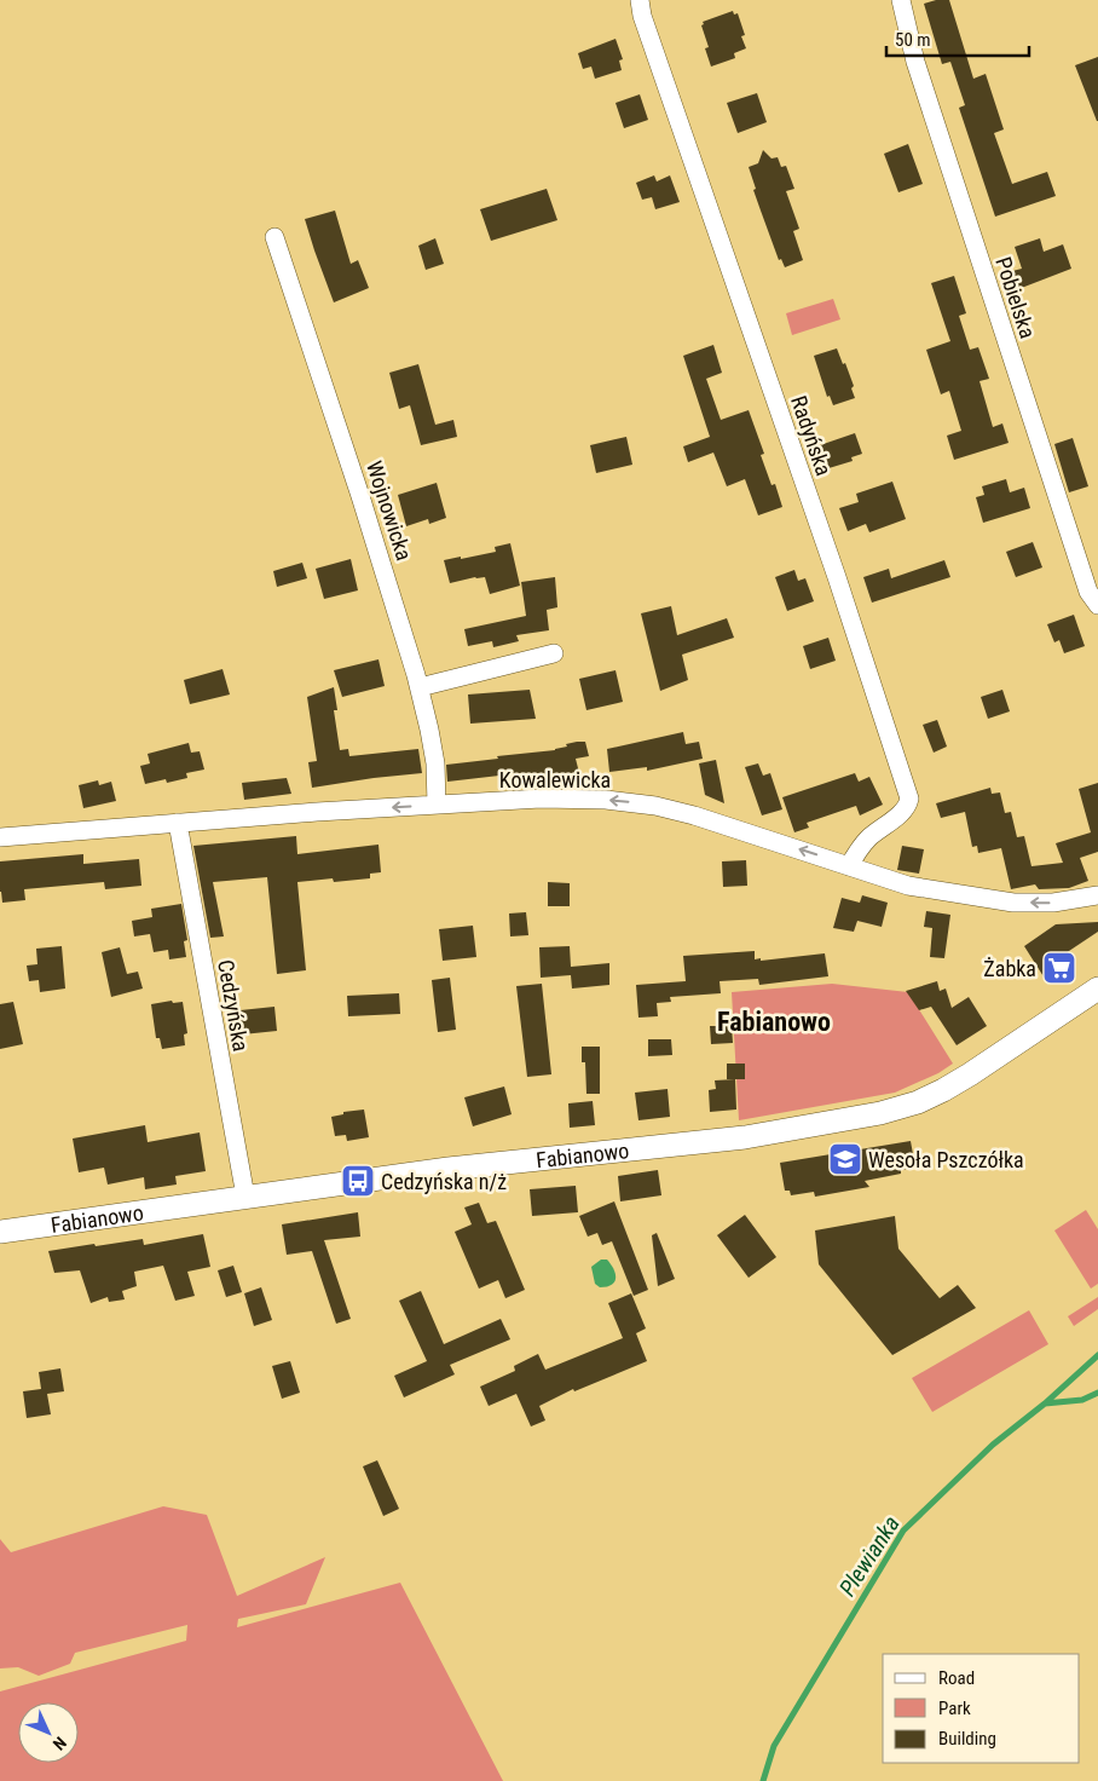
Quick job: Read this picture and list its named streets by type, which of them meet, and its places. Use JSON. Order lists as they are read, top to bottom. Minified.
{"streets":{"street":["Pobielska","Radyńska","Wojnowicka","Kowalewicka","Cedzyńska","Fabianowo"]},"crossings":[["Radyńska","Kowalewicka"],["Wojnowicka","Kowalewicka"],["Kowalewicka","Cedzyńska"],["Cedzyńska","Fabianowo"]],"one_way":["Kowalewicka"],"districts":["Fabianowo"],"water":["Plewianka"],"places":{"supermarket":["Żabka"],"school or university":["Wesoła Pszczółka"],"bus stop":["Cedzyńska n/ż"]},"legend":["Road","Park","Building"],"scale_bar":"50 m","north":"bottom right"}
